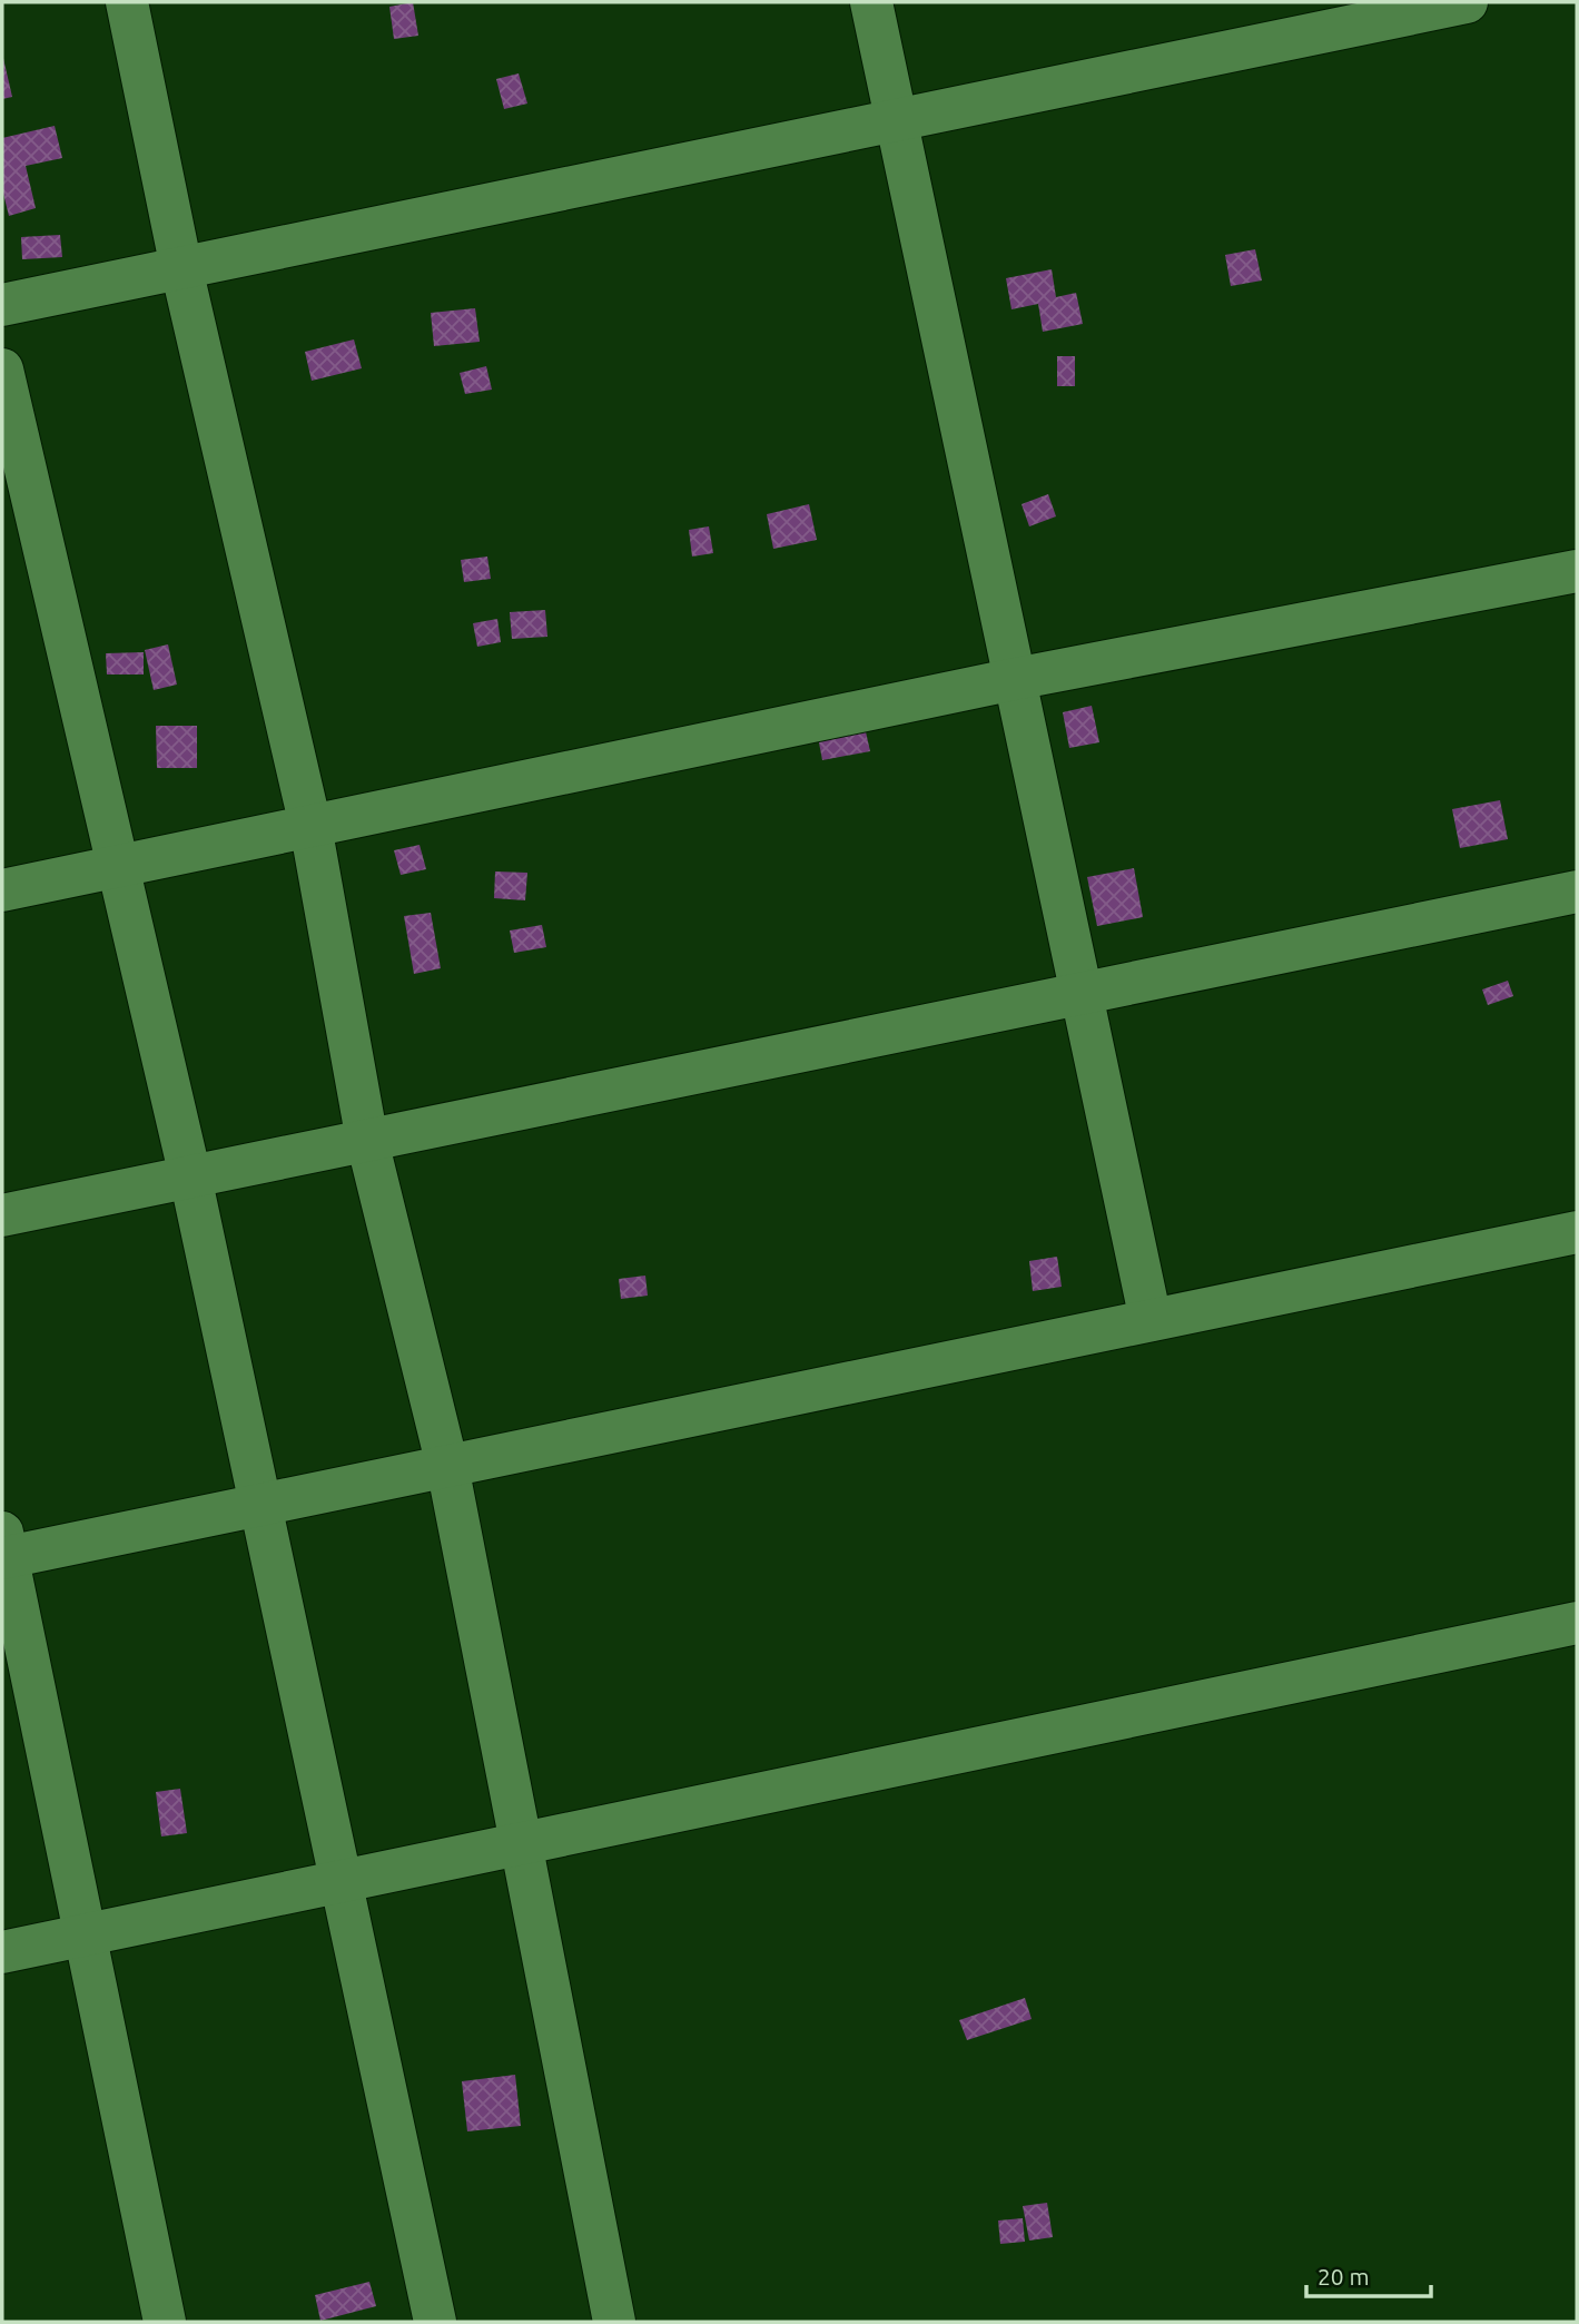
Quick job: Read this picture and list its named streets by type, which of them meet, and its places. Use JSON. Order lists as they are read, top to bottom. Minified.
{"scale_bar":"20 m"}
